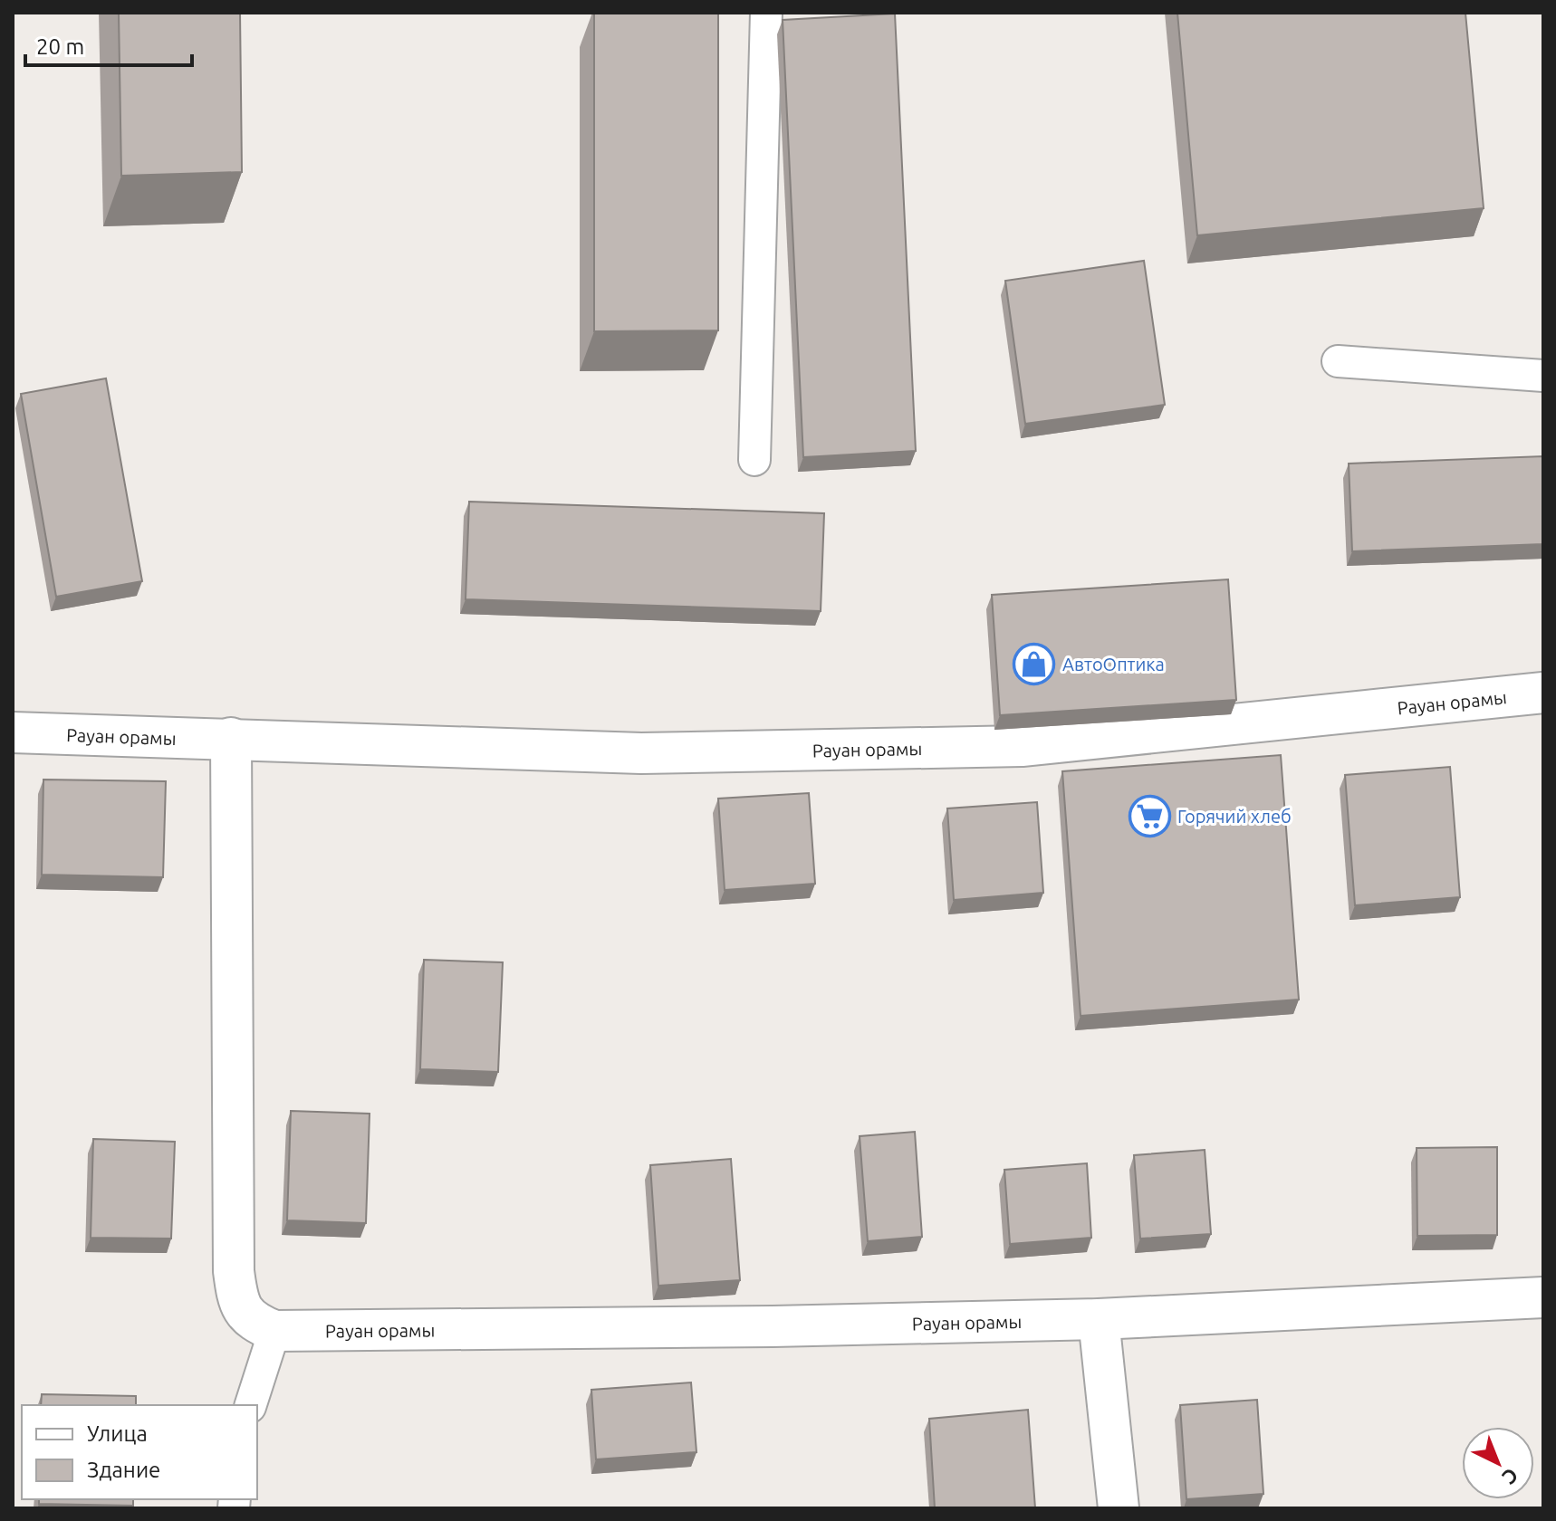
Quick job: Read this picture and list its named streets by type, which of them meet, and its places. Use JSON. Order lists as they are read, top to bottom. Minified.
{"streets":{"street":["Рауан орамы"]},"places":{"shop":["АвтоОптика"],"supermarket":["Горячий хлеб"]},"legend":["Улица","Здание"],"scale_bar":"20 m","north":"bottom right"}
